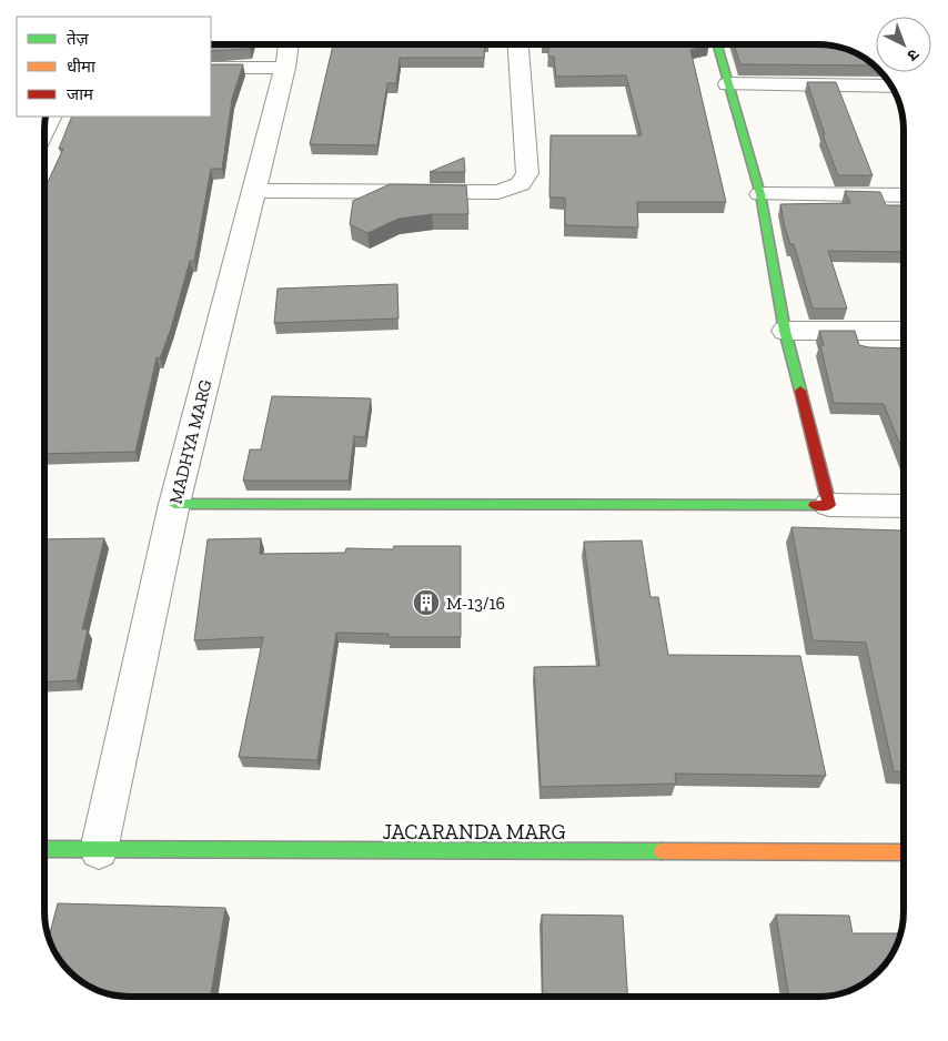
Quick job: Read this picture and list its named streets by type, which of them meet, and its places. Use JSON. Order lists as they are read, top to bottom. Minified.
{"streets":{"street":["MADHYA MARG","JACARANDA MARG"]},"crossings":[["MADHYA MARG","JACARANDA MARG"]],"places":{"building":["M-13/16"]},"legend":["तेज़","धीमा","जाम"],"north":"bottom right"}
